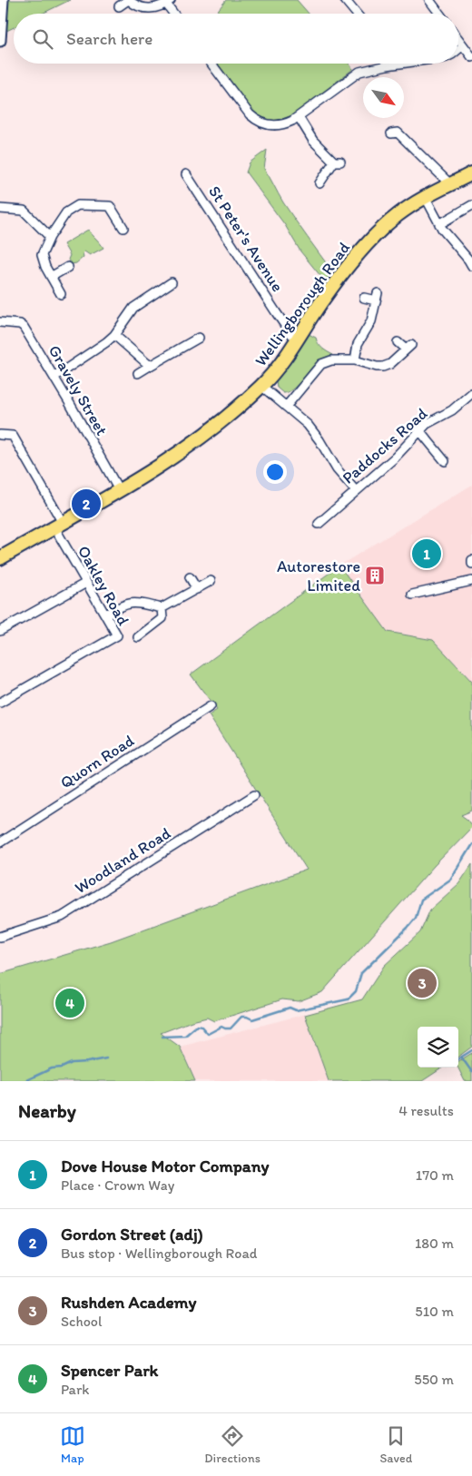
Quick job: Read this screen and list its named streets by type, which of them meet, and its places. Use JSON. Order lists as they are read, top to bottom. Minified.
{"streets":{"main road":["Wellingborough Road"],"street":["St Peter's Avenue","Gravely Street","Paddocks Road","Oakley Road","Quorn Road","Woodland Road"]},"crossings":[["St Peter's Avenue","Wellingborough Road"],["Wellingborough Road","Gravely Street"],["Wellingborough Road","Oakley Road"]],"places":{"building":["Autorestore Limited"]},"north":"bottom right","page":{"search":"Search here","pins":["2","1","3","4"],"heading":["Nearby","4 results"],"list":[{"mark":"1","name":"Dove House Motor Company","note":"Place · Crown Way","value":"170 m"},{"mark":"2","name":"Gordon Street (adj)","note":"Bus stop · Wellingborough Road","value":"180 m"},{"mark":"3","name":"Rushden Academy","note":"School","value":"510 m"},{"mark":"4","name":"Spencer Park","note":"Park","value":"550 m"}],"nav":["Map","Directions","Saved"]}}
